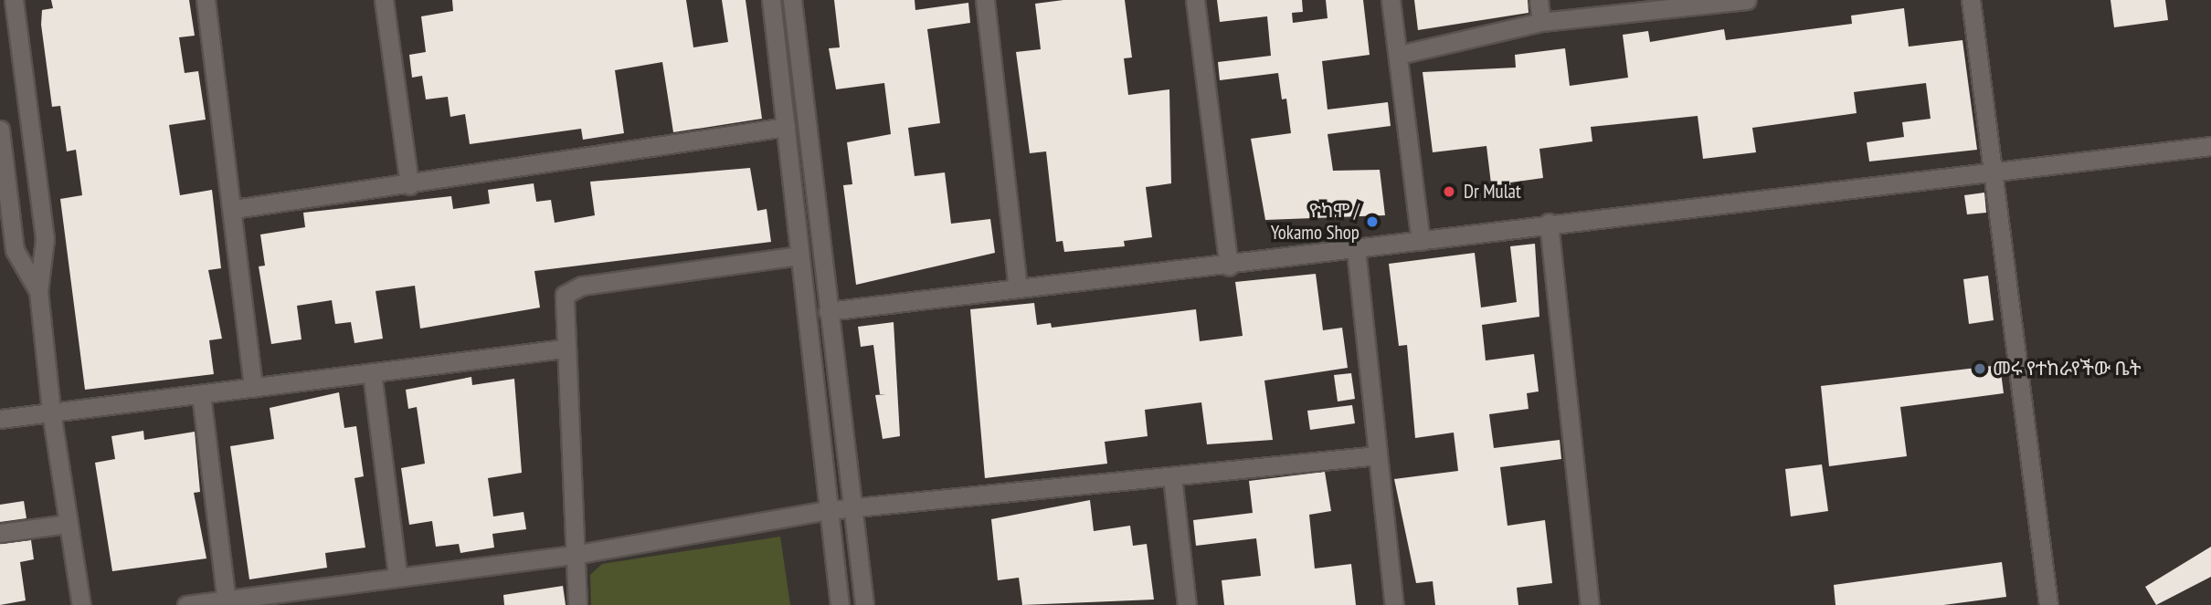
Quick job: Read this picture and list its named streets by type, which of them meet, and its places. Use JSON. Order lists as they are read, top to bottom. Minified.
{"places":["Dr Mulat","ዮካሞ / Yokamo Shop","መሩ የተከራየችው ቤት"]}
